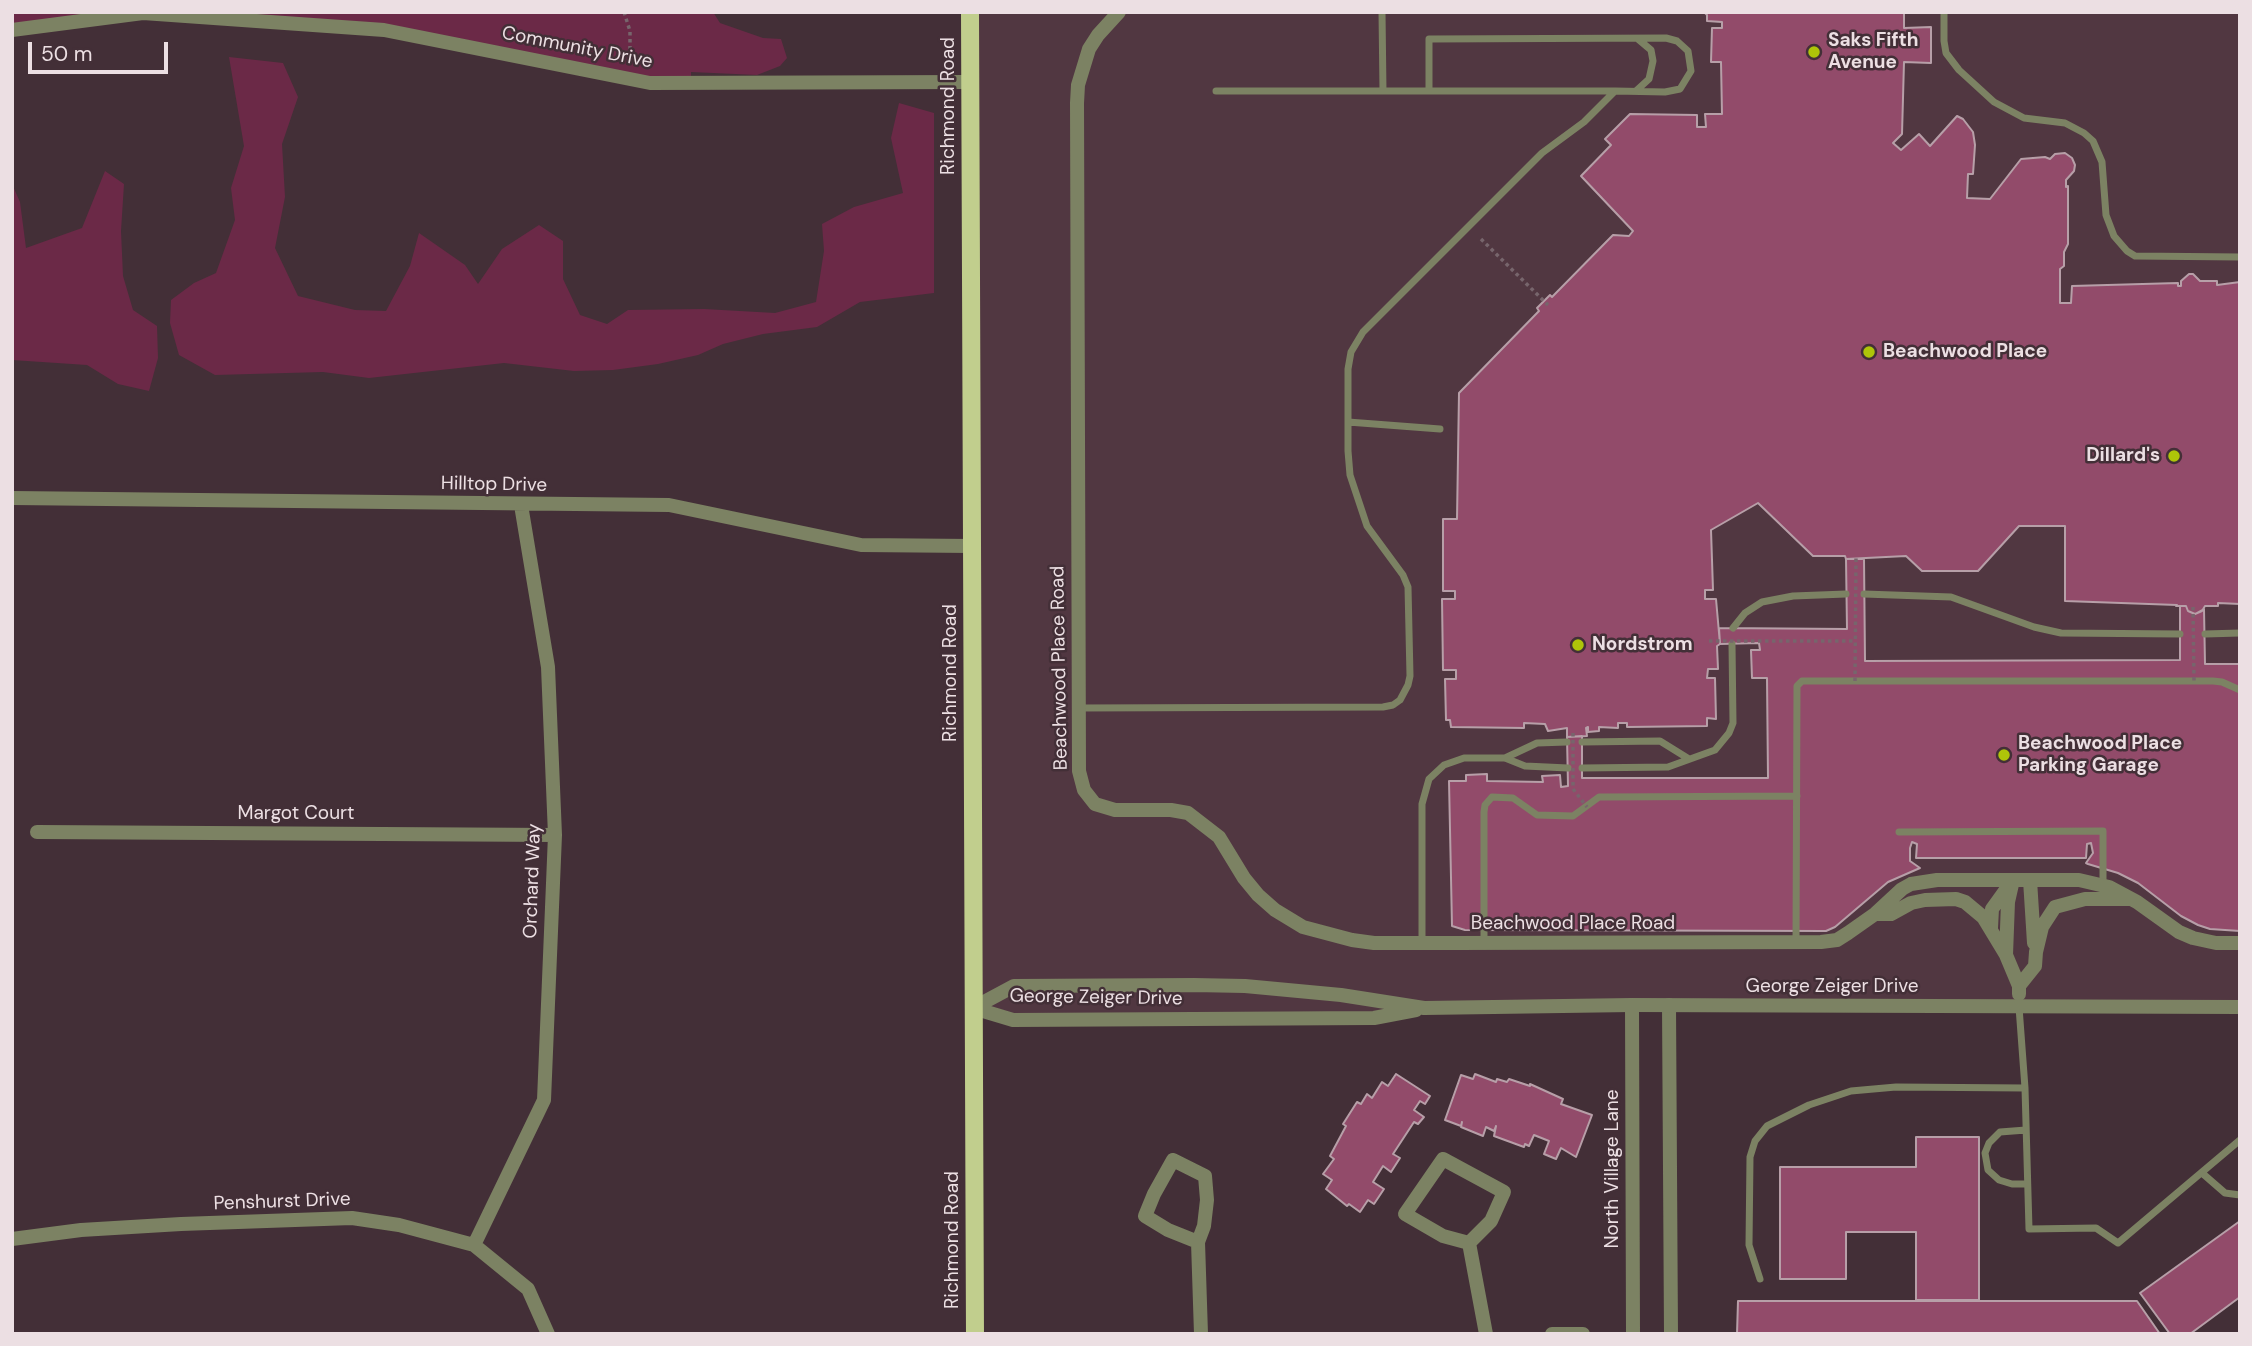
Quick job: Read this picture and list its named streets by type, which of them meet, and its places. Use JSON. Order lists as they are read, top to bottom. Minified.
{"streets":{"main road":["Richmond Road"],"street":["Community Drive","Hilltop Drive","Beachwood Place Road","Margot Court","Orchard Way","George Zeiger Drive","North Village Lane","Penshurst Drive"]},"crossings":[["Community Drive","Richmond Road"],["Richmond Road","Hilltop Drive"],["Richmond Road","George Zeiger Drive"],["Hilltop Drive","Orchard Way"],["Margot Court","Orchard Way"],["Orchard Way","Penshurst Drive"],["George Zeiger Drive","North Village Lane"]],"places":["Saks Fifth Avenue","Beachwood Place","Dillard's","Nordstrom","Beachwood Place Parking Garage"],"scale_bar":"50 m"}
